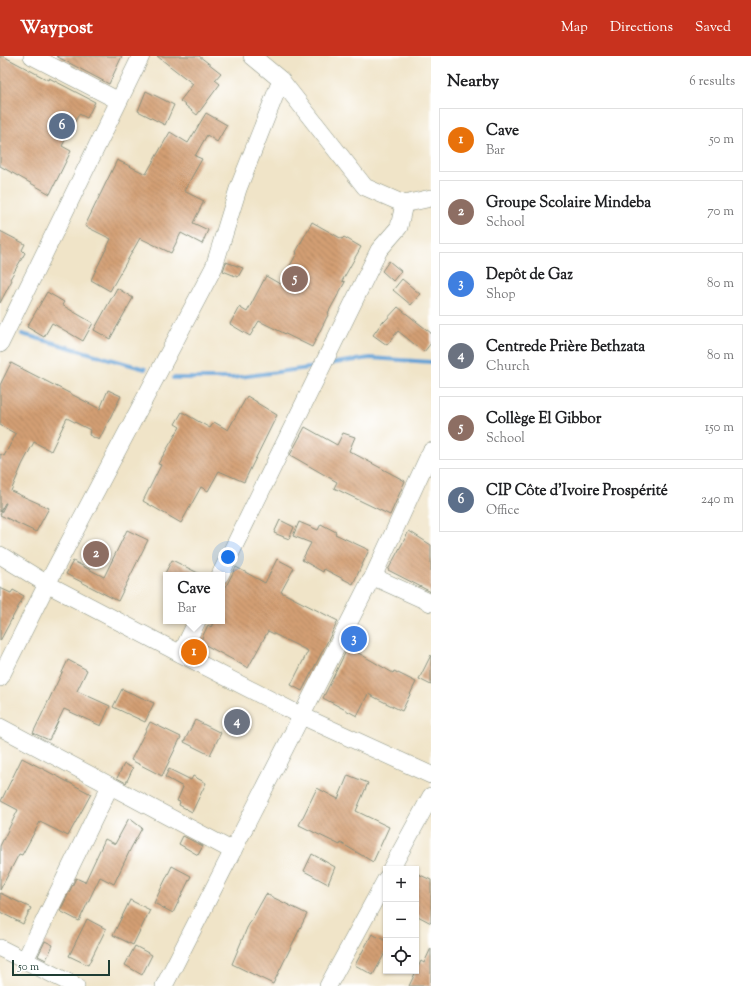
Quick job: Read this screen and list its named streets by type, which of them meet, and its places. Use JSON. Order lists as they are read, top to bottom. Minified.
{"scale_bar":"50 m","page":{"header":"Waypost","nav":["Map","Directions","Saved"],"heading":["Nearby","6 results"],"list":[{"mark":"1","name":"Cave","note":"Bar","value":"50 m"},{"mark":"2","name":"Groupe Scolaire Mindeba","note":"School","value":"70 m"},{"mark":"3","name":"Depôt de Gaz","note":"Shop","value":"80 m"},{"mark":"4","name":"Centrede Prière Bethzata","note":"Church","value":"80 m"},{"mark":"5","name":"Collège El Gibbor","note":"School","value":"150 m"},{"mark":"6","name":"CIP Côte d'Ivoire Prospérité","note":"Office","value":"240 m"}],"pins":["6","5","2","3","1","4"],"popup":["Cave","Bar"],"map_buttons":["+","−"],"scale":"50 m"}}
